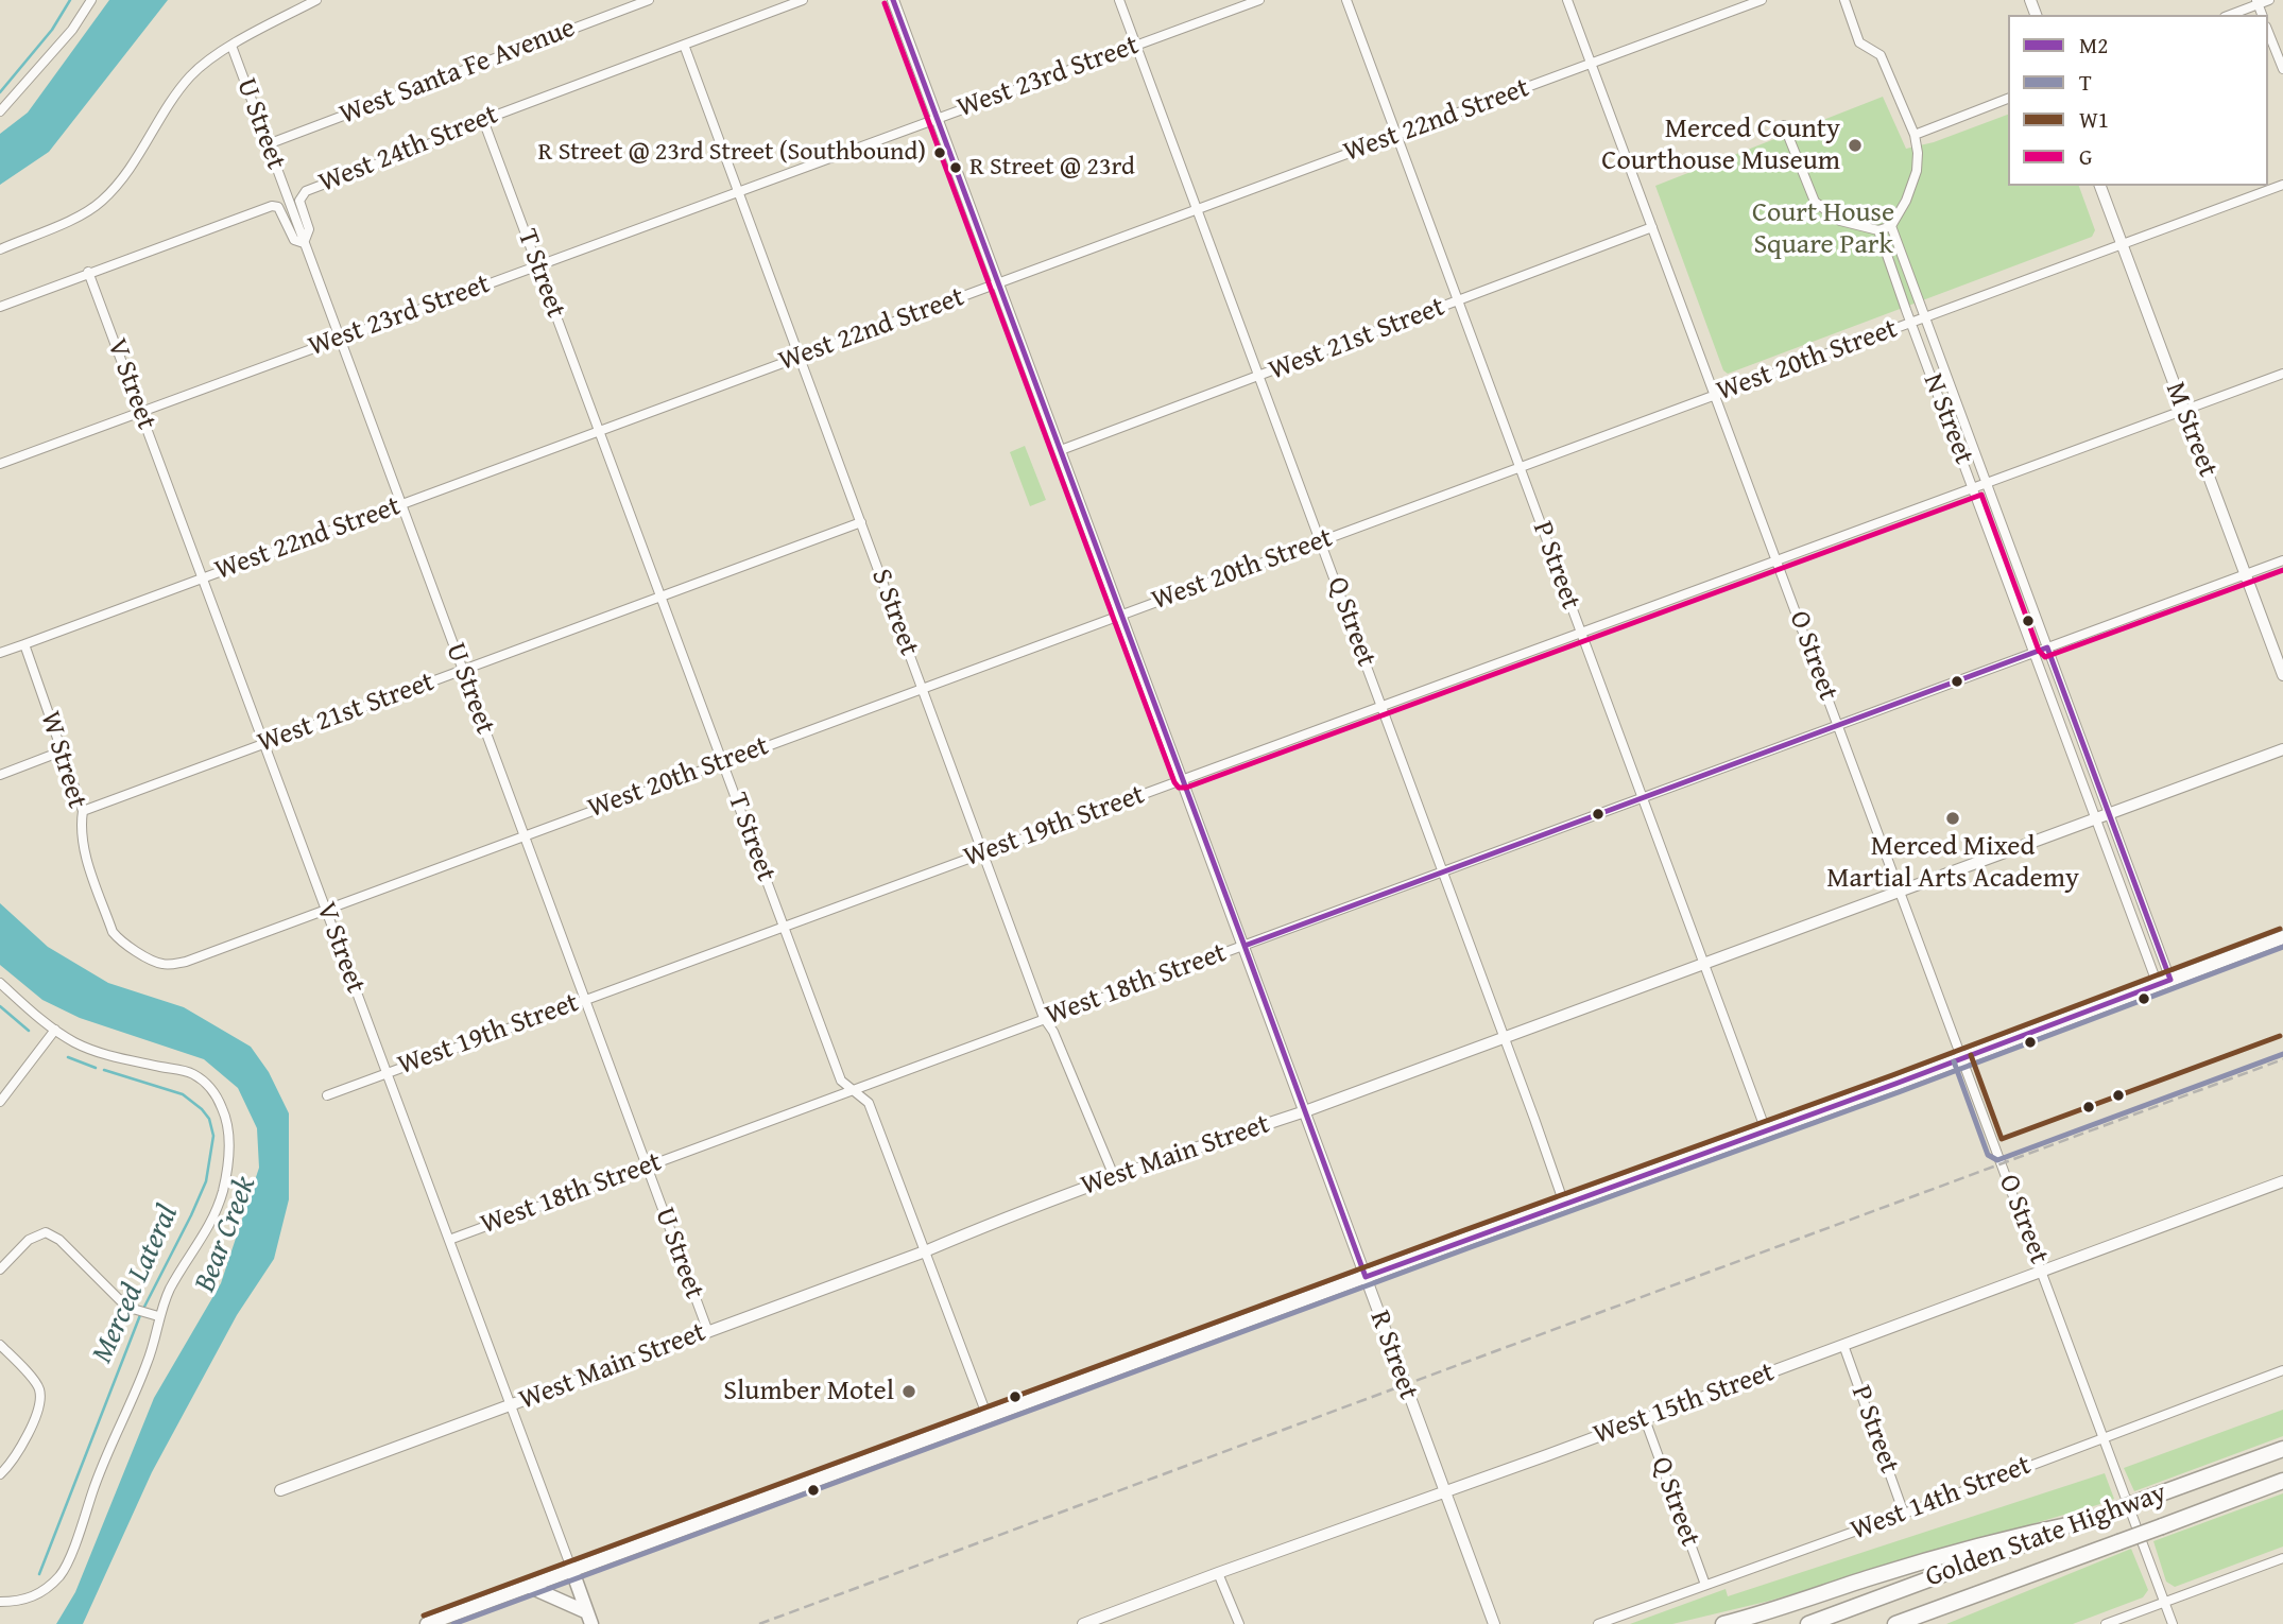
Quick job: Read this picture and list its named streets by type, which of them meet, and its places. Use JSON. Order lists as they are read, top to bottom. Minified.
{"streets":{"highway":["Golden State Highway"],"main road":["V Street"],"street":["West Santa Fe Avenue","West 23rd Street","West 22nd Street","U Street","West 24th Street","T Street","West 21st Street","West 20th Street","N Street","M Street","P Street","S Street","Q Street","O Street","W Street","West 19th Street","West 18th Street","West Main Street","R Street","West 15th Street","West 14th Street"]},"crossings":[["West Santa Fe Avenue","U Street"],["West 23rd Street","U Street"],["West 23rd Street","T Street"],["West 23rd Street","V Street"],["West 23rd Street","S Street"],["West 23rd Street","Q Street"],["West 23rd Street","R Street"],["West 22nd Street","U Street"],["West 22nd Street","T Street"],["West 22nd Street","V Street"],["West 22nd Street","P Street"],["West 22nd Street","S Street"],["West 22nd Street","Q Street"],["West 22nd Street","O Street"],["West 22nd Street","W Street"],["West 22nd Street","R Street"],["U Street","West 24th Street"],["U Street","West 21st Street"],["U Street","West 20th Street"],["U Street","West 19th Street"],["U Street","West 18th Street"],["U Street","West Main Street"],["West 24th Street","T Street"],["West 24th Street","S Street"],["T Street","West 21st Street"],["T Street","West 20th Street"],["T Street","West 19th Street"],["T Street","West 18th Street"],["T Street","West Main Street"],["West 21st Street","V Street"],["West 21st Street","P Street"],["West 21st Street","S Street"],["West 21st Street","Q Street"],["West 21st Street","O Street"],["West 21st Street","W Street"],["West 21st Street","R Street"],["West 20th Street","V Street"],["West 20th Street","N Street"],["West 20th Street","M Street"],["West 20th Street","P Street"],["West 20th Street","S Street"],["West 20th Street","Q Street"],["West 20th Street","O Street"],["West 20th Street","W Street"],["West 20th Street","R Street"],["V Street","West 19th Street"],["V Street","West 18th Street"],["V Street","West Main Street"],["N Street","West 19th Street"],["N Street","West 18th Street"],["N Street","West Main Street"],["M Street","West 19th Street"],["M Street","West 18th Street"],["P Street","West 19th Street"],["P Street","West 18th Street"],["P Street","West Main Street"],["P Street","West 15th Street"],["P Street","West 14th Street"],["S Street","West 19th Street"],["S Street","West 18th Street"],["S Street","West Main Street"],["Q Street","West 19th Street"],["Q Street","West 18th Street"],["Q Street","West Main Street"],["Q Street","West 15th Street"],["Q Street","West 14th Street"],["O Street","West 19th Street"],["O Street","West 18th Street"],["O Street","West Main Street"],["O Street","West 15th Street"],["O Street","West 14th Street"],["West 19th Street","R Street"],["West 18th Street","R Street"],["West Main Street","R Street"],["R Street","West 15th Street"]],"water":["Bear Creek","Merced Lateral"],"parks":["Court House Square Park"],"places":["Merced County Courthouse Museum","R Street @ 23rd Street (Southbound)","R Street @ 23rd","Merced Mixed Martial Arts Academy","Slumber Motel"],"lines":["transit line M2","transit line G","transit line W1","transit line T"],"legend":["M2","T","W1","G"]}
